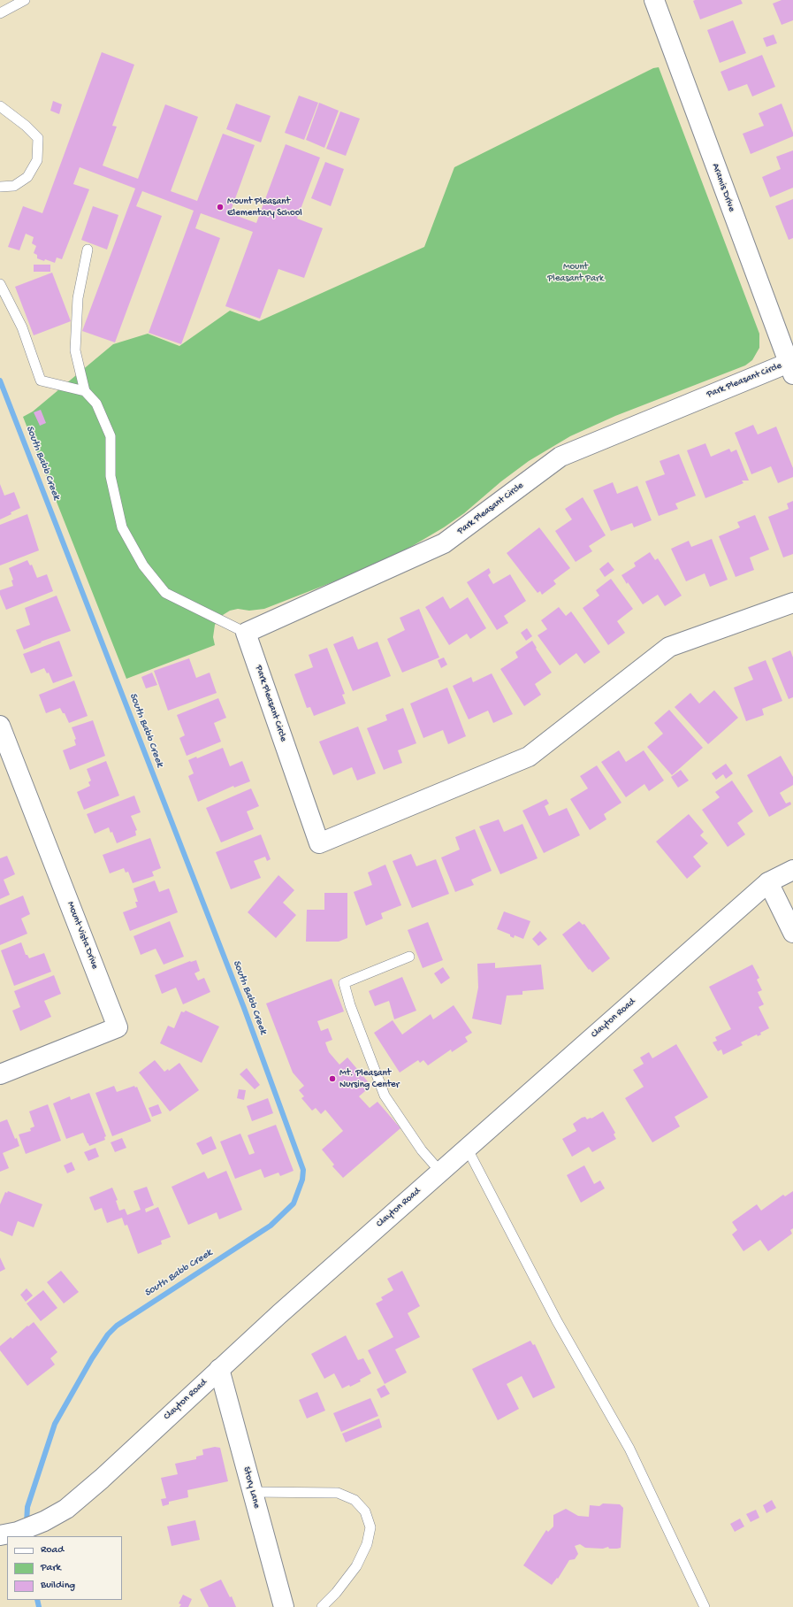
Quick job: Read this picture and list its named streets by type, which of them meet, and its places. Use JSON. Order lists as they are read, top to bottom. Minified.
{"streets":{"street":["Aramis Drive","Park Pleasant Circle","Mount Vista Drive","Clayton Road","Story Lane"]},"crossings":[["Aramis Drive","Park Pleasant Circle"],["Clayton Road","Story Lane"]],"water":["South Babb Creek"],"parks":["Mount Pleasant Park"],"places":["Mount Pleasant Elementary School","Mt. Pleasant Nursing Center"],"legend":["Road","Park","Building"]}
